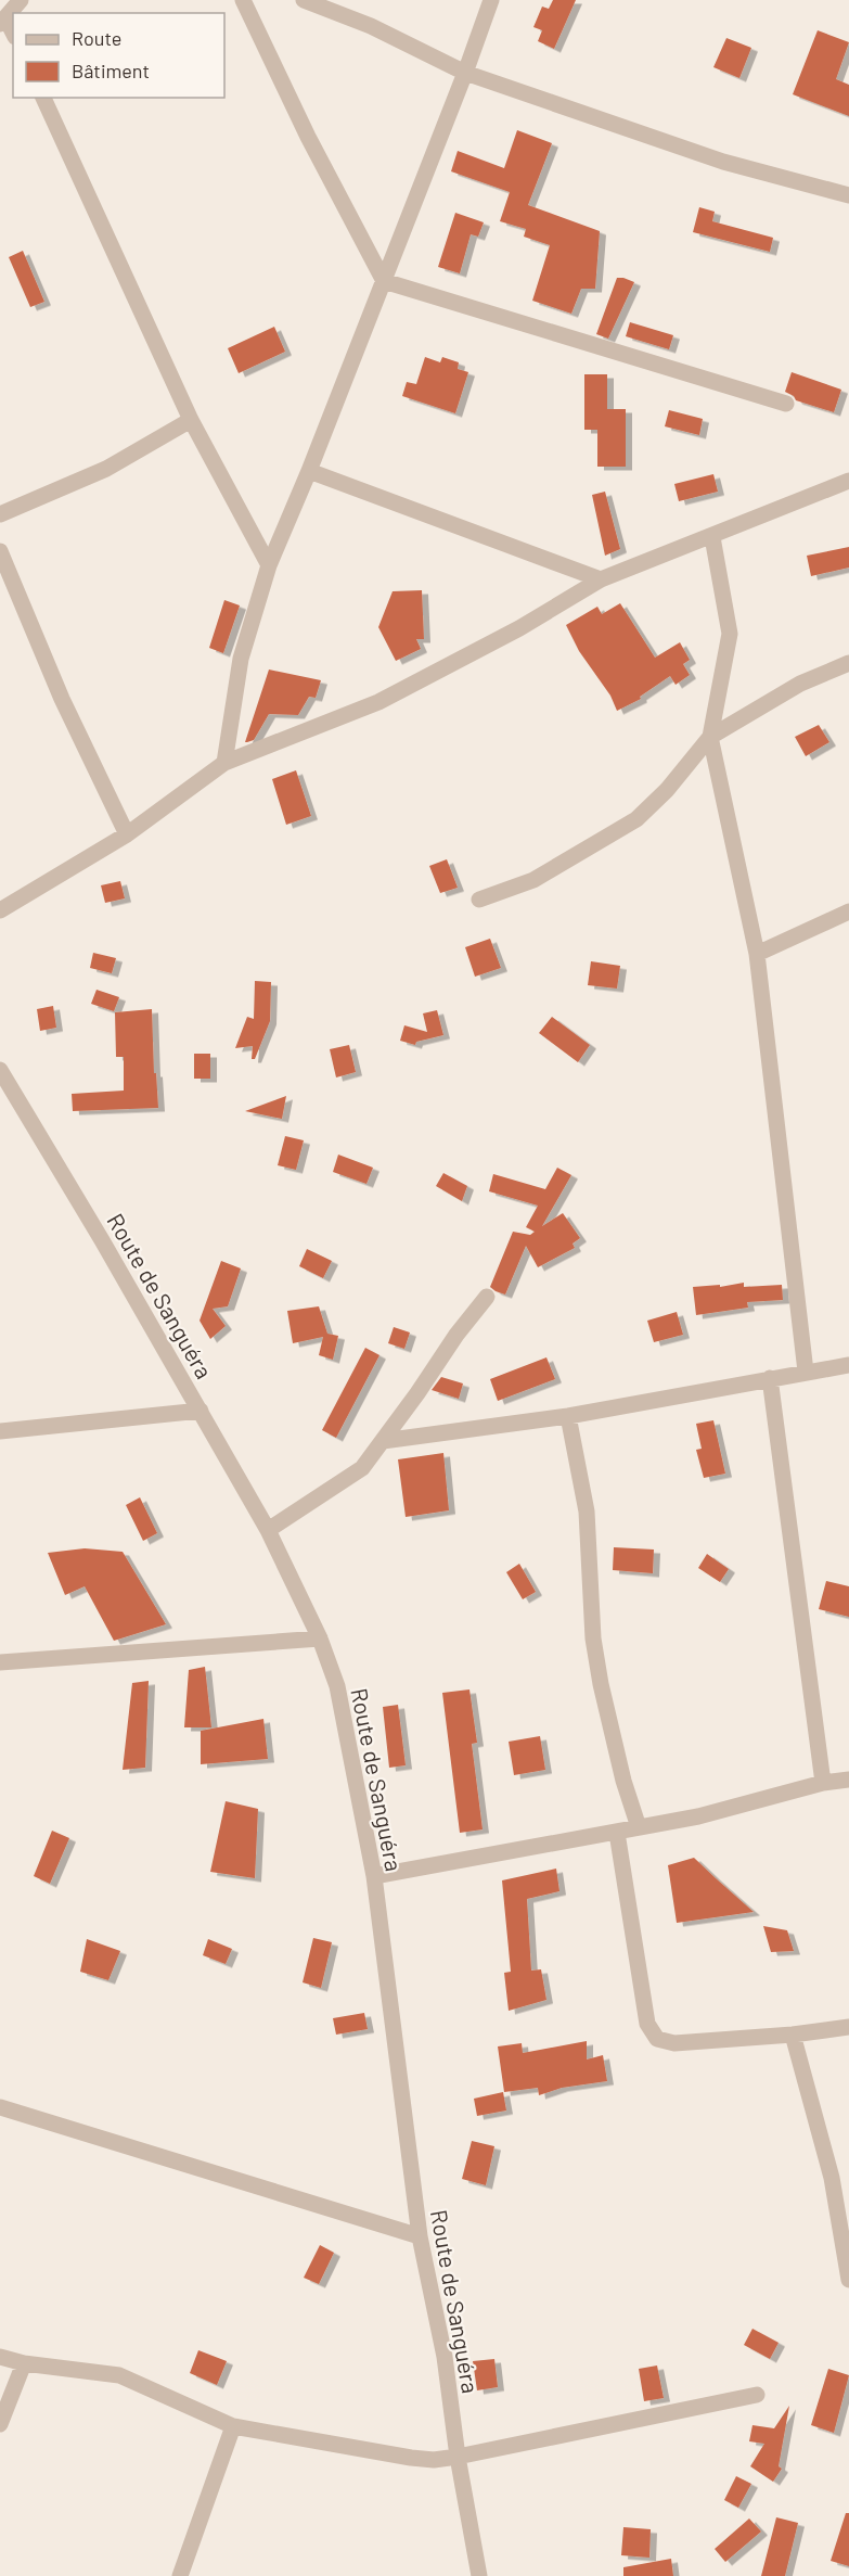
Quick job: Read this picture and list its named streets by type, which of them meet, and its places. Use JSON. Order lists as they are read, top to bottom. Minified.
{"streets":{"street":["Route de Sanguéra"]},"legend":["Route","Bâtiment"]}
